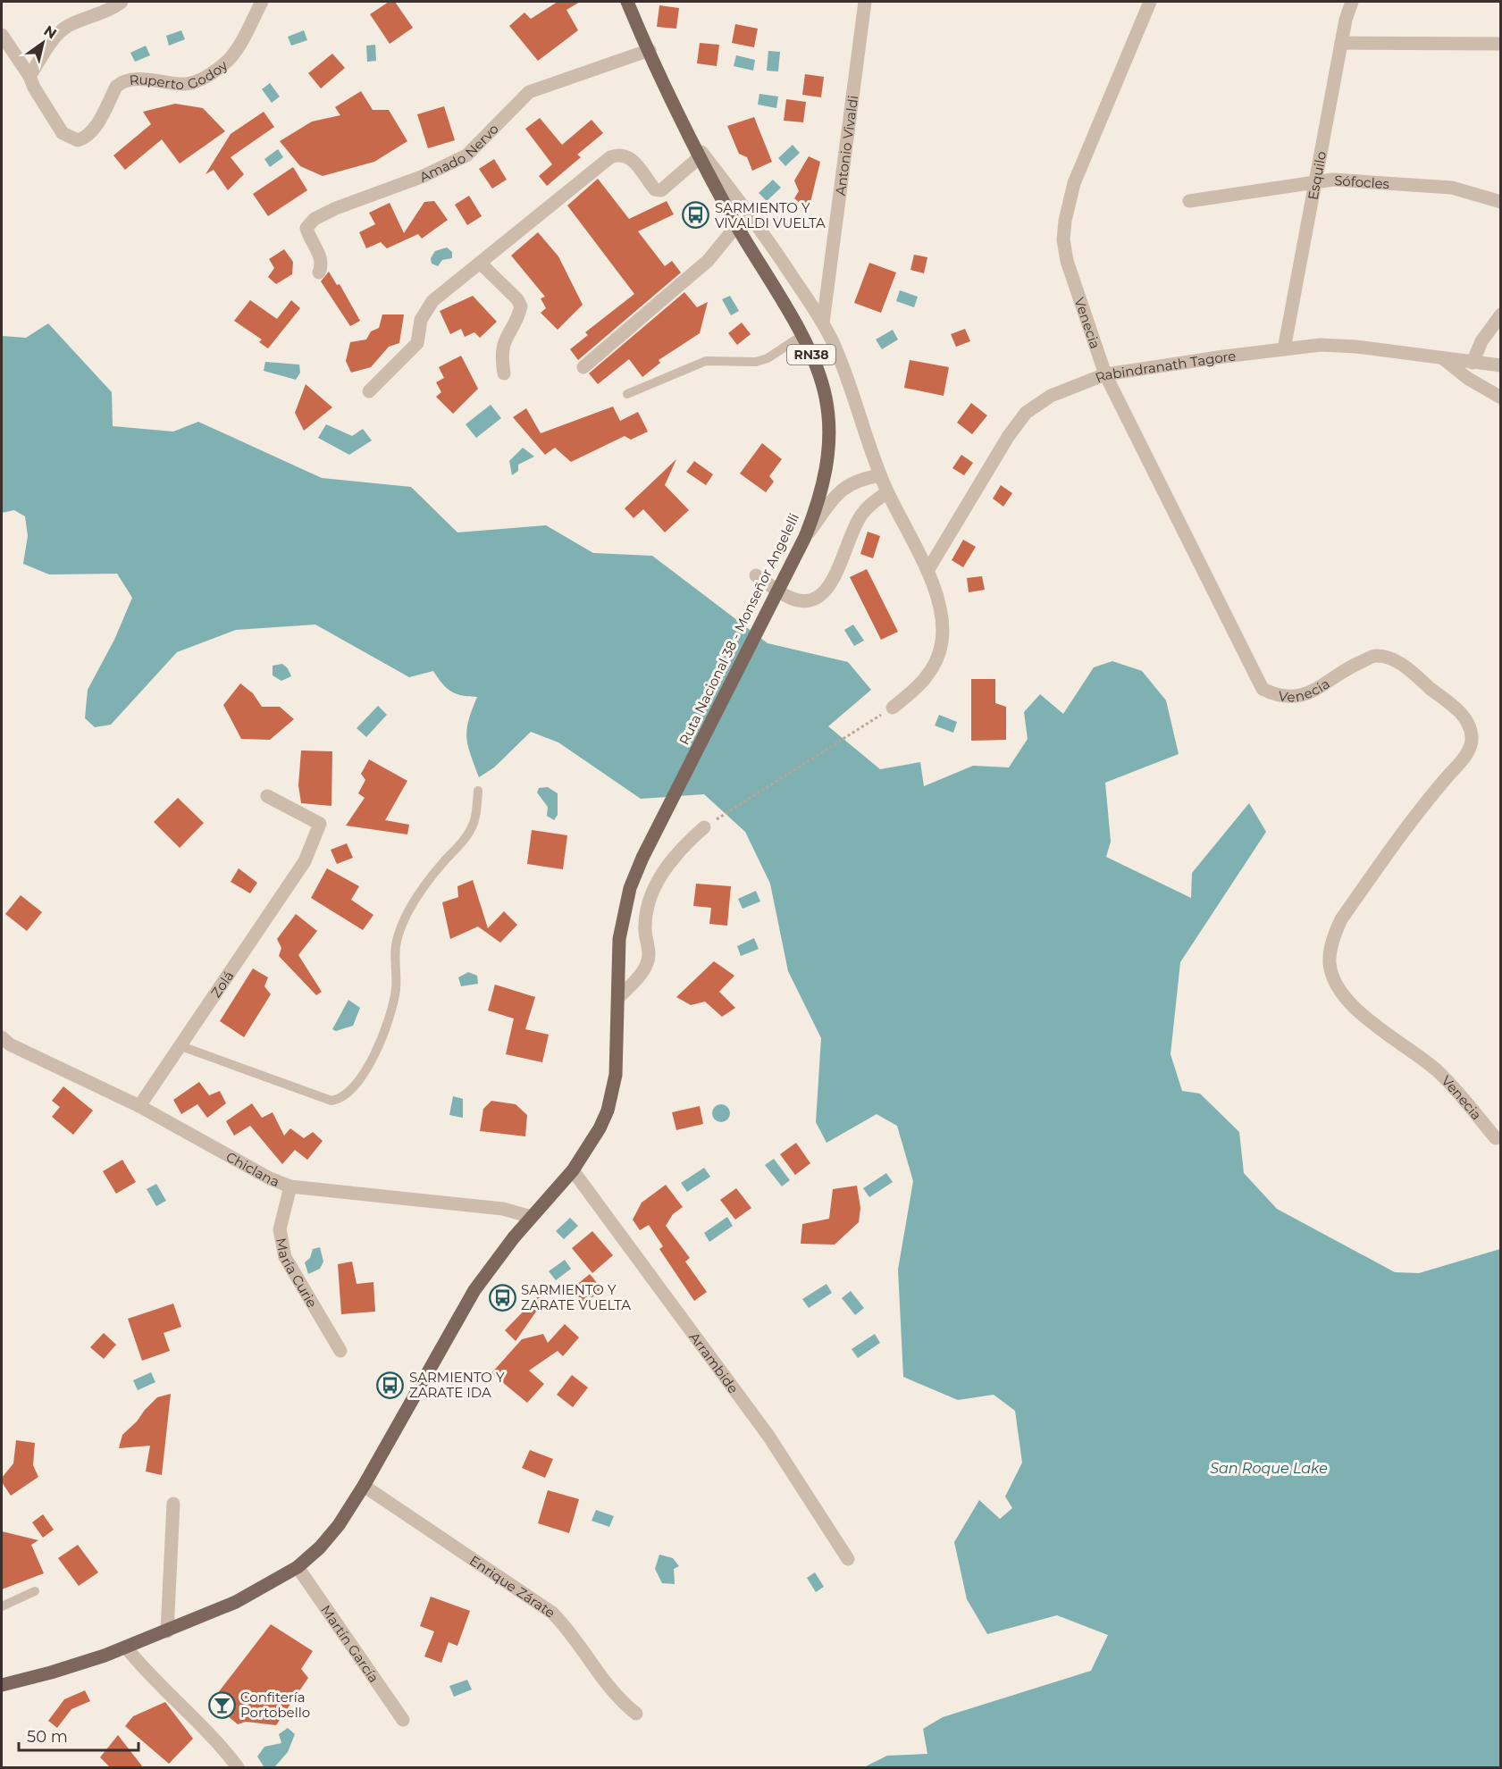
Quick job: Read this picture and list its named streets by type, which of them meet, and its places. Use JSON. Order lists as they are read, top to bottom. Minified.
{"streets":{"main road":["RN38","Ruta Nacional 38 - Monseñor Angelelli"],"street":["Ruperto Godoy","Antonio Vivaldi","Amado Nervo","Esquilo","Sófocles","Venecia","Rabindranath Tagore","Zolá","Chiclana","María Curie","Arrambide","Enrique Zárate","Martín García"]},"crossings":[["Amado Nervo","Ruta Nacional 38 - Monseñor Angelelli"],["Esquilo","Sófocles"],["Esquilo","Rabindranath Tagore"],["Venecia","Rabindranath Tagore"],["RN38","Ruta Nacional 38 - Monseñor Angelelli"],["RN38","Chiclana"],["RN38","Arrambide"],["RN38","Enrique Zárate"],["RN38","Martín García"],["Zolá","Chiclana"],["Chiclana","María Curie"]],"water":["San Roque Lake"],"places":{"bus stop":["SARMIENTO Y VIVALDI VUELTA","SARMIENTO Y ZARATE VUELTA","SARMIENTO Y ZARATE IDA"],"bar":["Confitería Portobello"]},"scale_bar":"50 m","north":"top right"}
